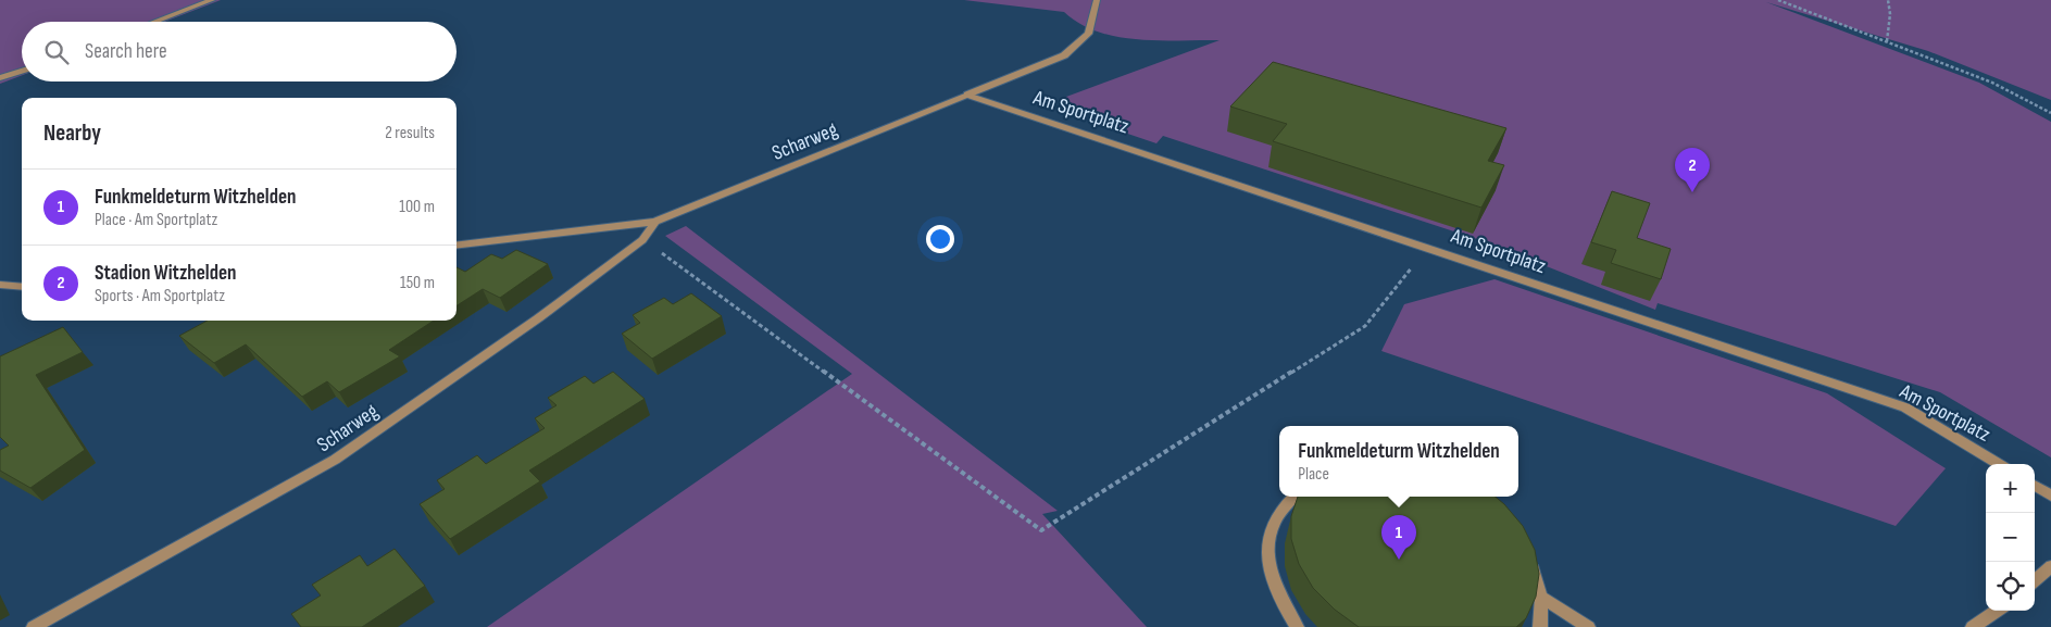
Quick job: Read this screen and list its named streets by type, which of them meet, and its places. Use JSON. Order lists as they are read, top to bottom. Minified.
{"streets":{"street":["Am Sportplatz","Scharweg"]},"crossings":[["Am Sportplatz","Scharweg"]],"page":{"search":"Search here","heading":["Nearby","2 results"],"pins":["2","1"],"list":[{"mark":"1","name":"Funkmeldeturm Witzhelden","note":"Place · Am Sportplatz","value":"100 m"},{"mark":"2","name":"Stadion Witzhelden","note":"Sports · Am Sportplatz","value":"150 m"}],"popup":["Funkmeldeturm Witzhelden","Place"],"map_buttons":["+","−"]}}
